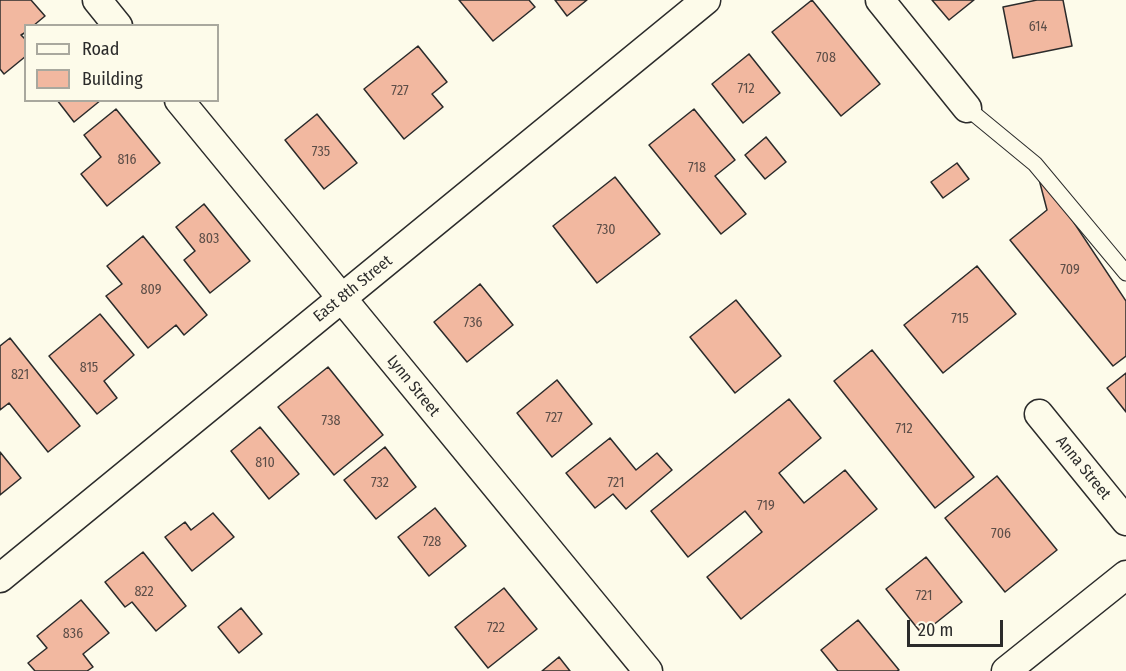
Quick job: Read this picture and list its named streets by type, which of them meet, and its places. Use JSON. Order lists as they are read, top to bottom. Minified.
{"streets":{"street":["East 8th Street","Lynn Street","Anna Street"]},"crossings":[["East 8th Street","Lynn Street"]],"house_numbers":["614","708","712","727","735","816","718","730","803","709","809","715","736","815","821","727","738","712","810","732","721","719","706","728","822","721","722","836"],"legend":["Road","Building"],"scale_bar":"20 m"}
